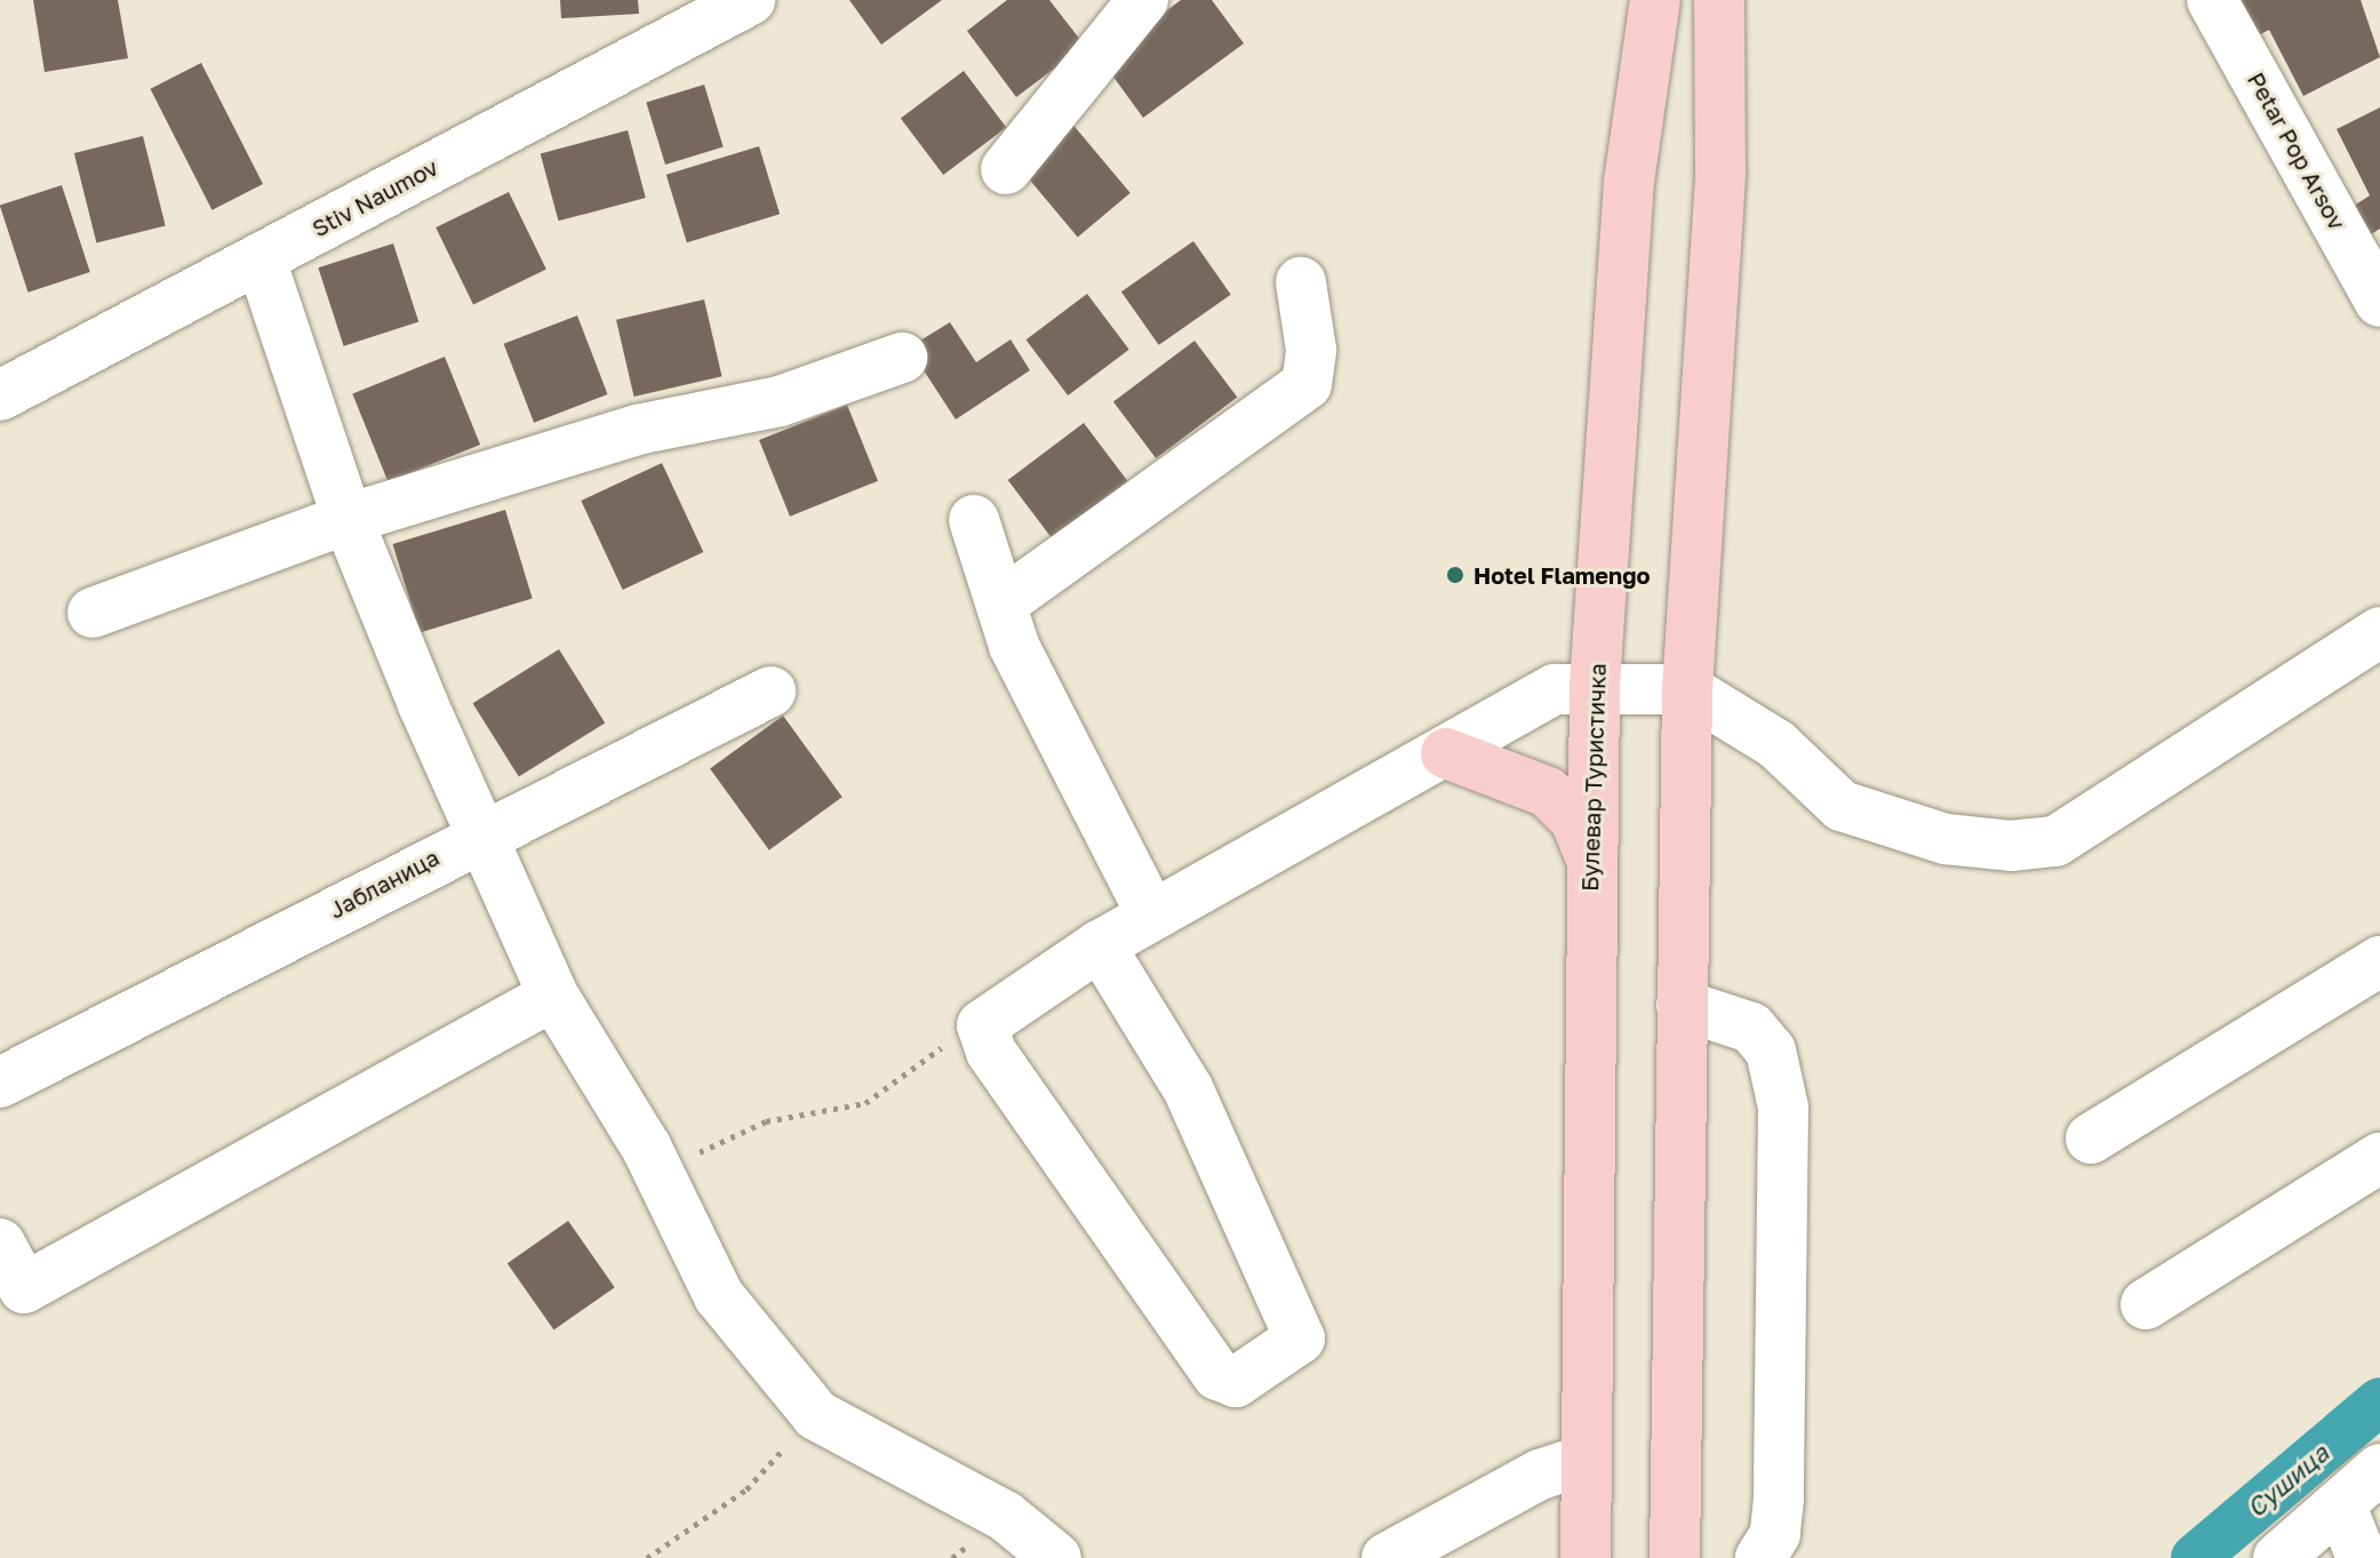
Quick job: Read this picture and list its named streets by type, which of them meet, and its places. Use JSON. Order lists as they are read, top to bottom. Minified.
{"streets":{"main road":["Булевар Туристичка"],"street":["Petar Pop Arsov","Stiv Naumov","Јабланица"]},"water":["Сушица"],"places":["Hotel Flamengo"]}
